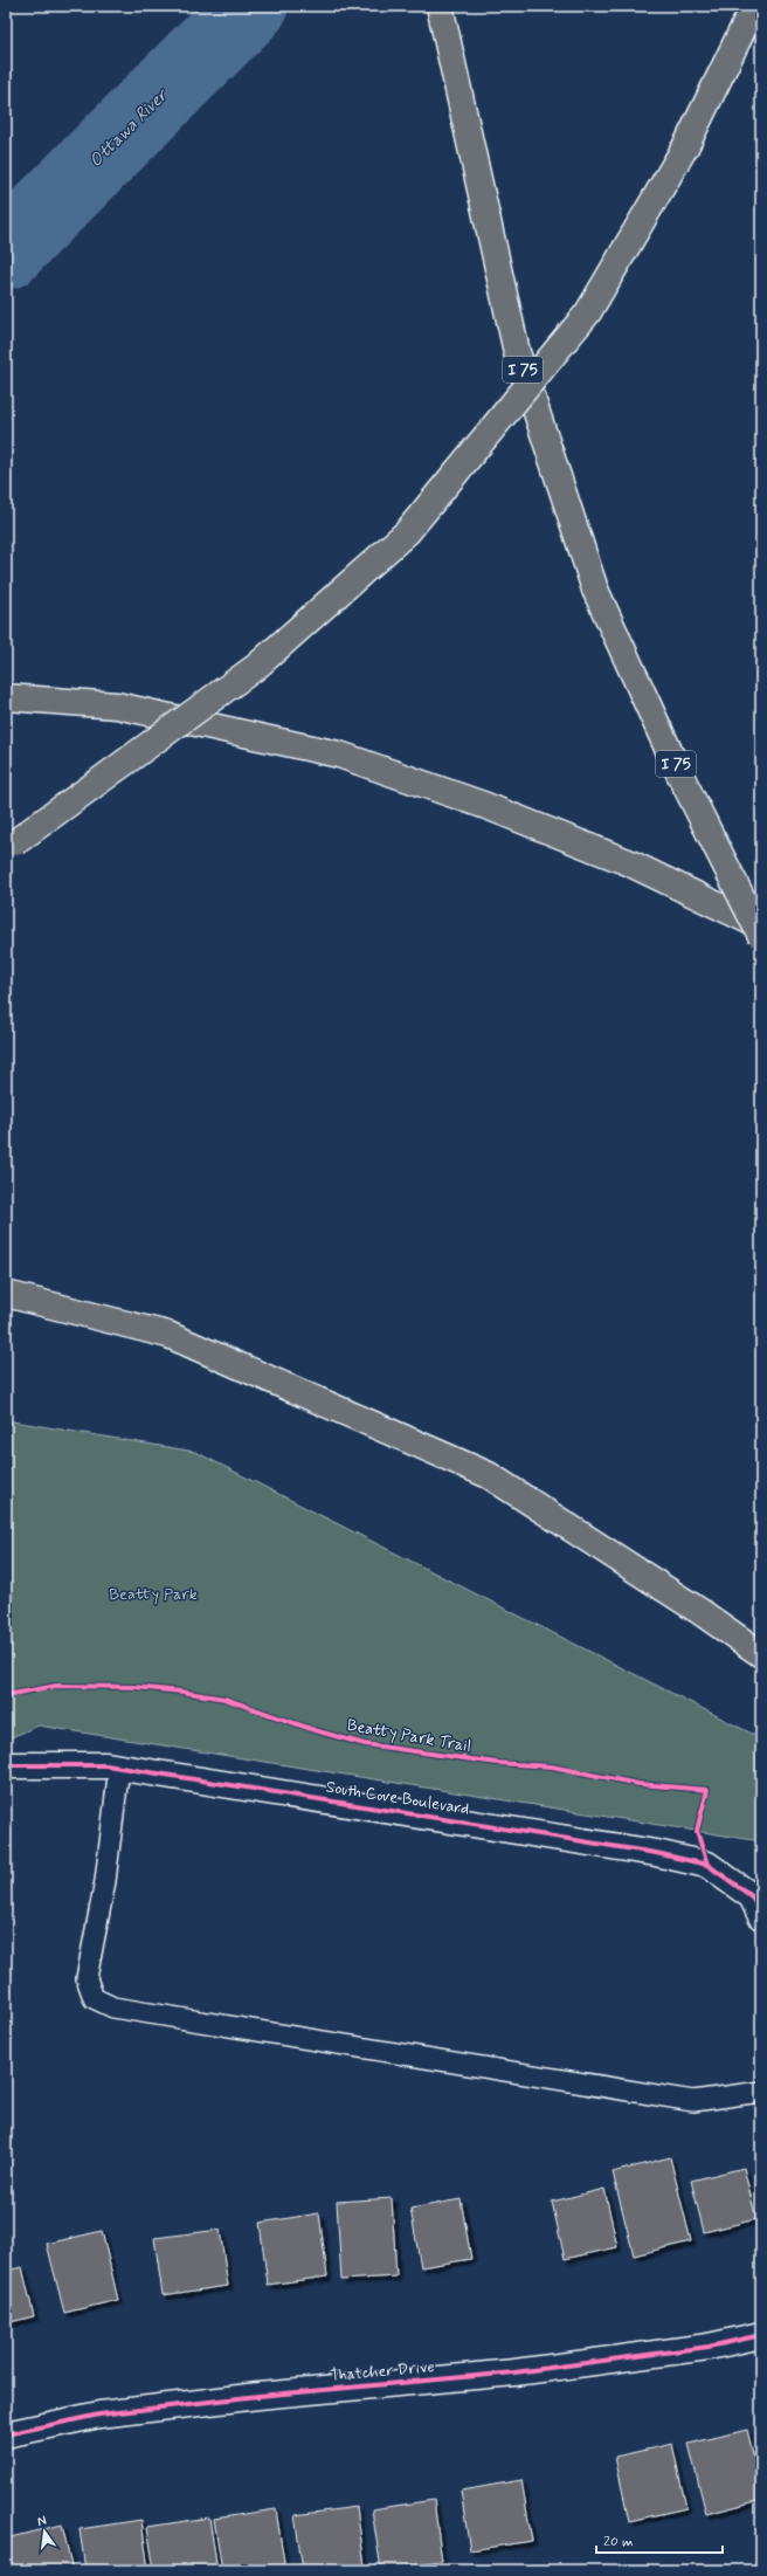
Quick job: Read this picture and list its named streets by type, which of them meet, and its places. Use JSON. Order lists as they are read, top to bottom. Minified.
{"streets":{"highway":["I 75"],"street":["South Cove Boulevard","Thatcher Drive"],"cycle path":["Beatty Park Trail"]},"water":["Ottawa River"],"parks":["Beatty Park"],"scale_bar":"20 m","north":"top"}
